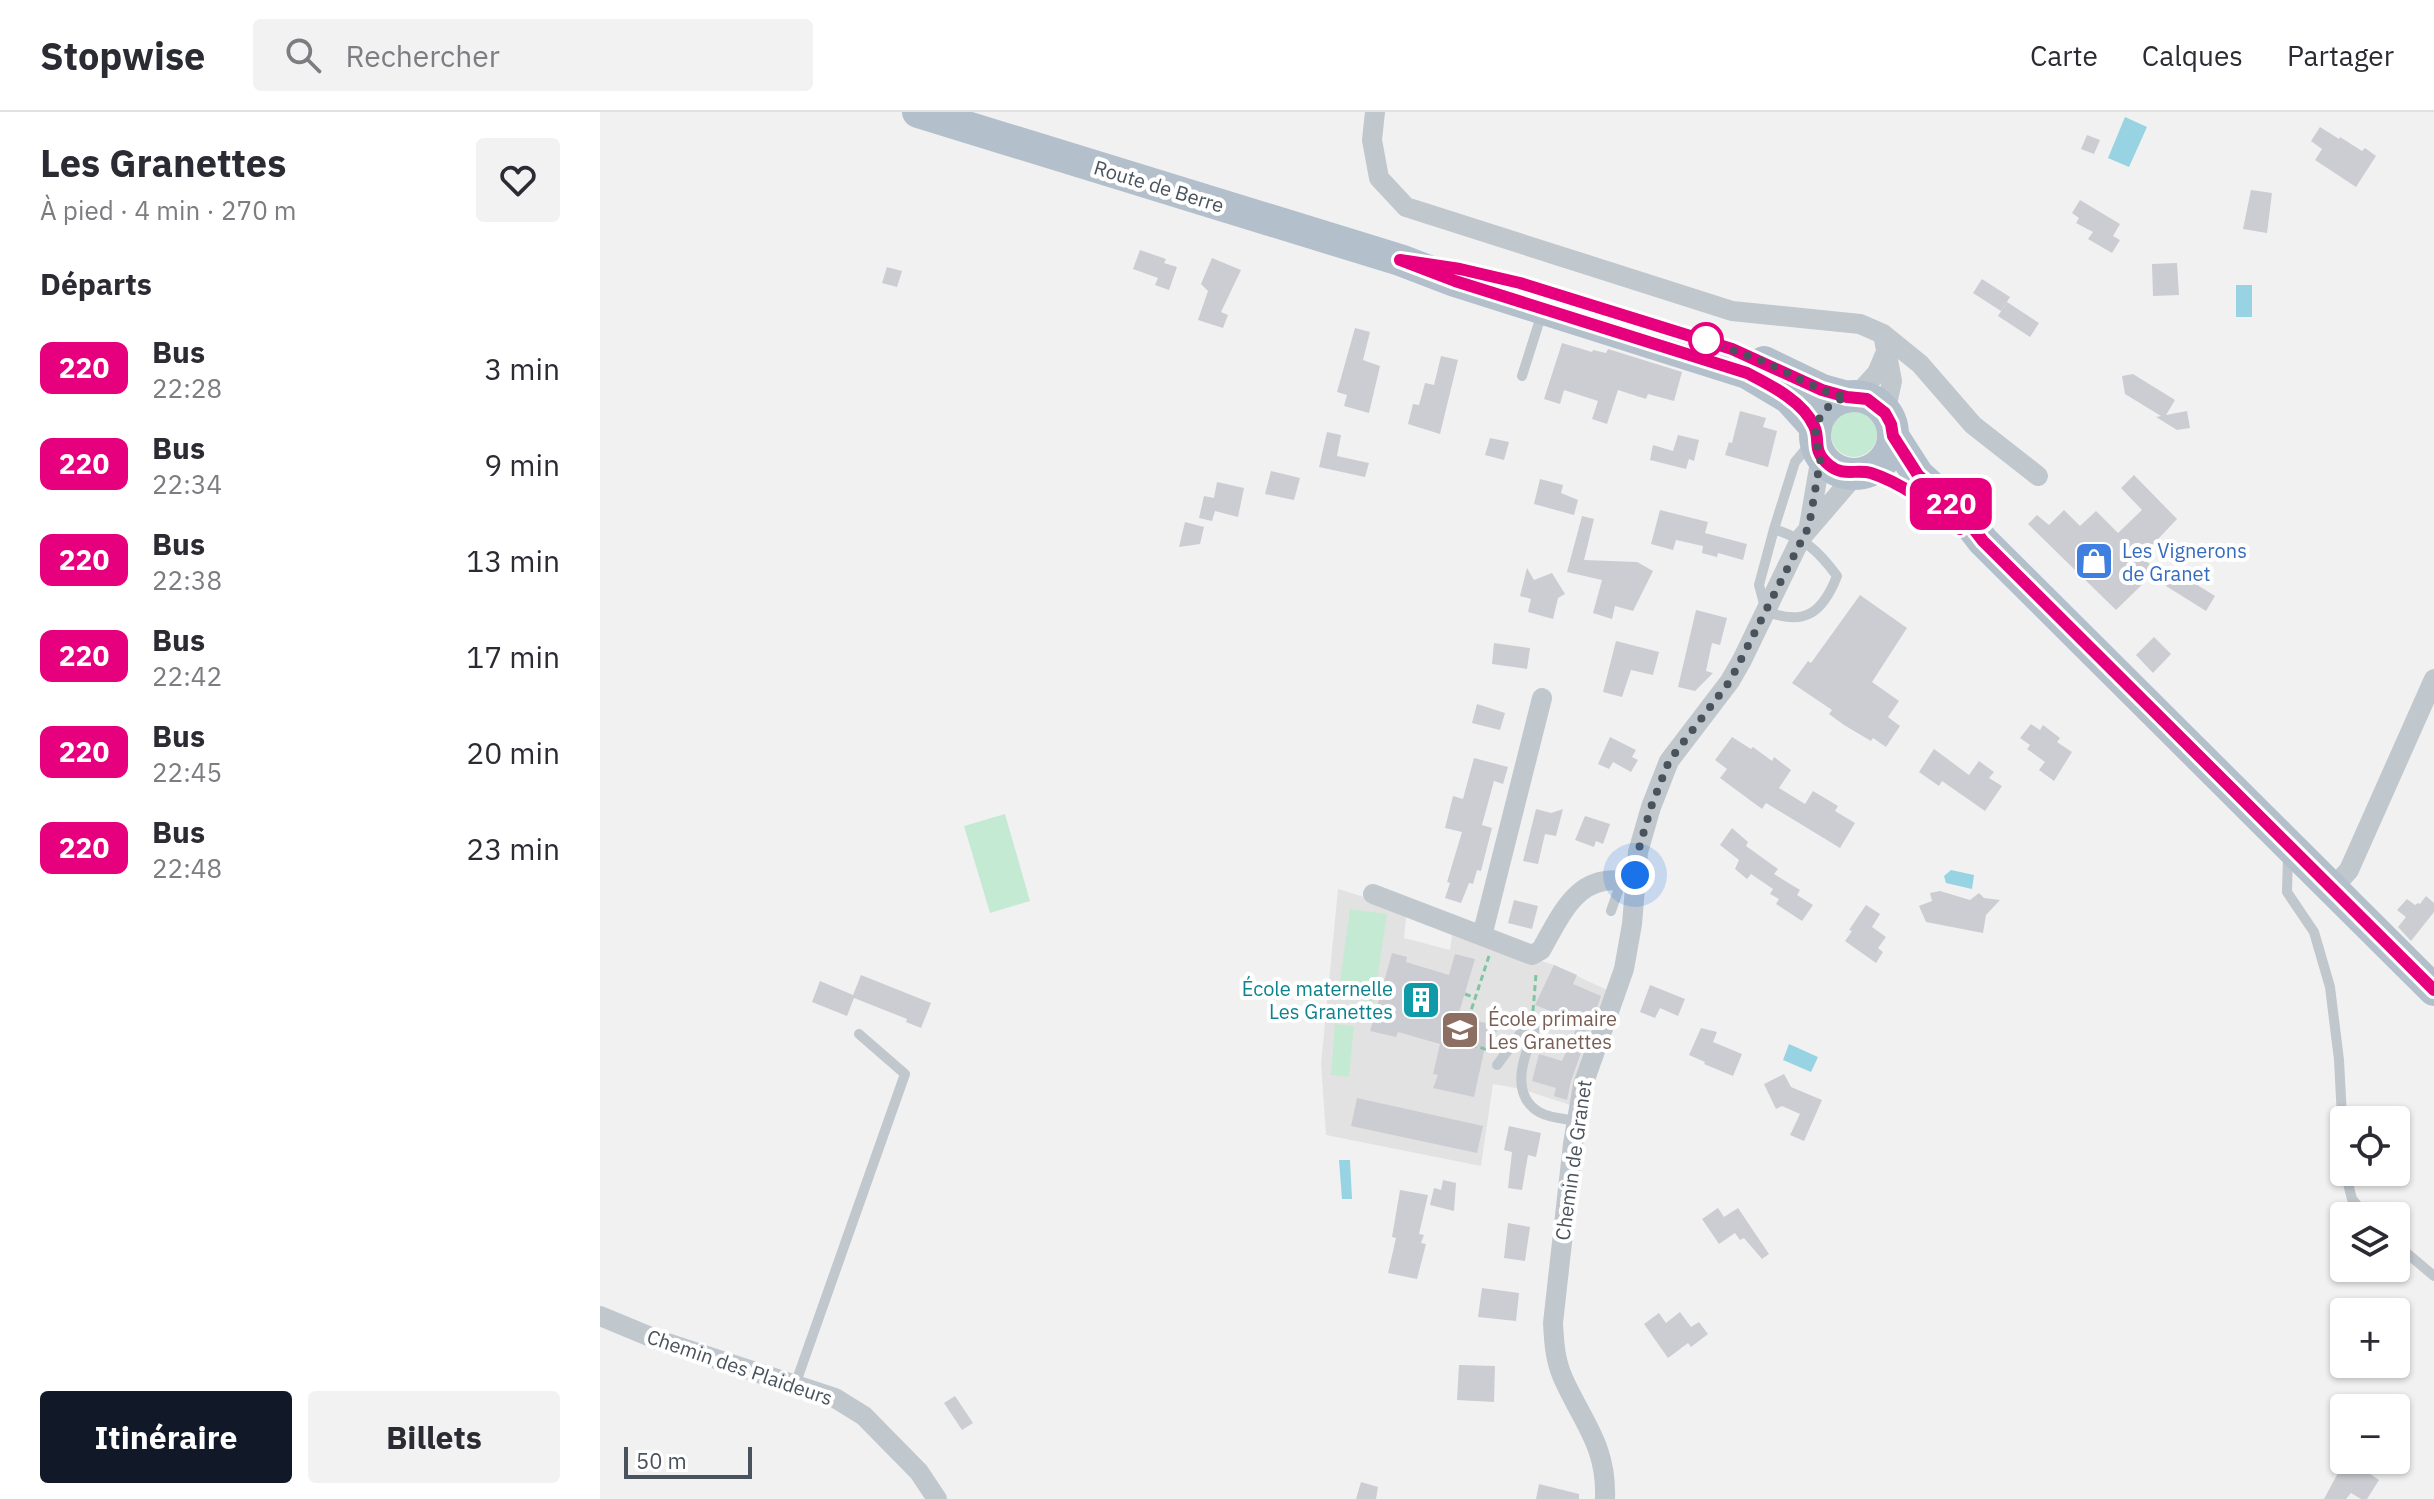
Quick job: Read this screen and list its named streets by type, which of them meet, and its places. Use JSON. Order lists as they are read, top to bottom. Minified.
{"streets":{"main road":["Route de Berre"],"street":["Chemin de Granet","Chemin des Plaideurs"]},"crossings":[["Route de Berre","Chemin de Granet"]],"places":{"shop":["Les Vignerons de Granet"],"building":["École maternelle Les Granettes"],"school or university":["École primaire Les Granettes"]},"lines":["bus line 220"],"scale_bar":"50 m","page":{"header":"Stopwise","search":"Rechercher","nav":["Carte","Calques","Partager"],"heading":[["Les Granettes","À pied · 4 min · 270 m"],"Départs"],"on_map":"220","list":[{"mark":"220","name":"Bus","note":"22:28","value":"3 min"},{"mark":"220","name":"Bus","note":"22:34","value":"9 min"},{"mark":"220","name":"Bus","note":"22:38","value":"13 min"},{"mark":"220","name":"Bus","note":"22:42","value":"17 min"},{"mark":"220","name":"Bus","note":"22:45","value":"20 min"},{"mark":"220","name":"Bus","note":"22:48","value":"23 min"}],"map_buttons":["+","−"],"buttons":["Itinéraire","Billets"],"scale":"50 m"}}
